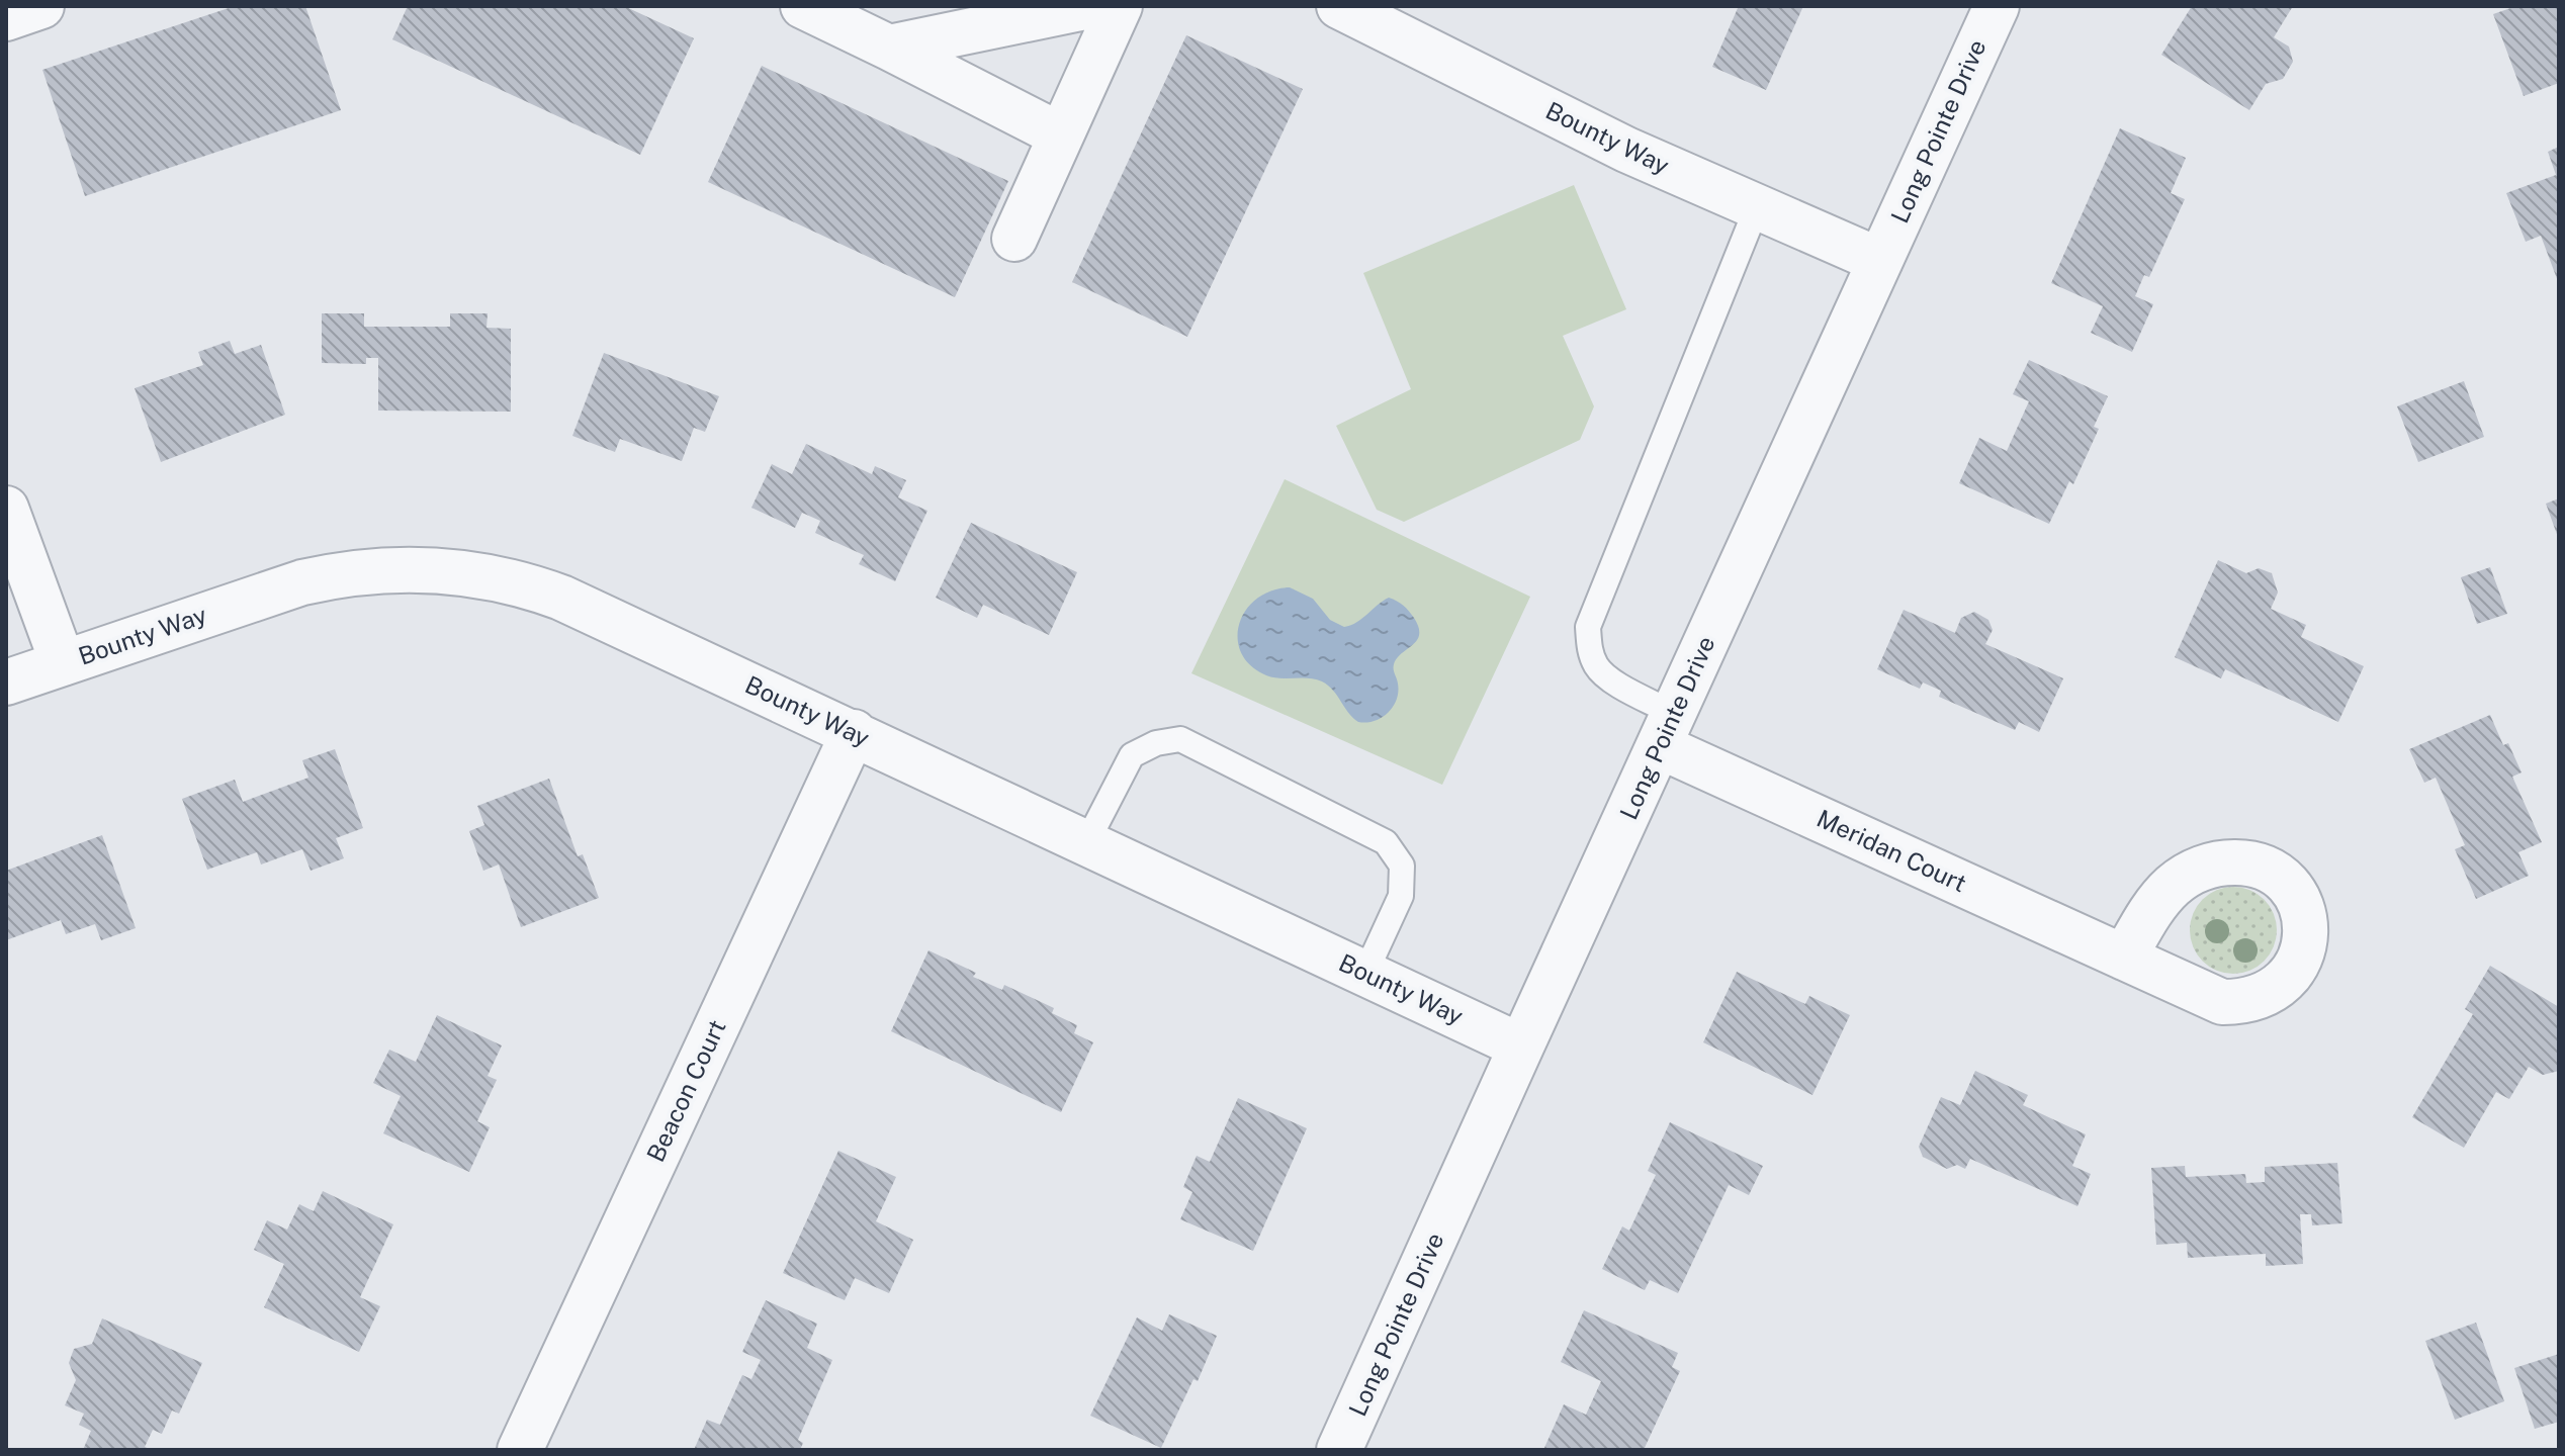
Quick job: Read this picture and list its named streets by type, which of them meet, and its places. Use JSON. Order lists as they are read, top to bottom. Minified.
{"streets":{"street":["Long Pointe Drive","Bounty Way","Meridan Court","Beacon Court"]},"crossings":[["Long Pointe Drive","Bounty Way"],["Long Pointe Drive","Meridan Court"],["Bounty Way","Beacon Court"]]}
